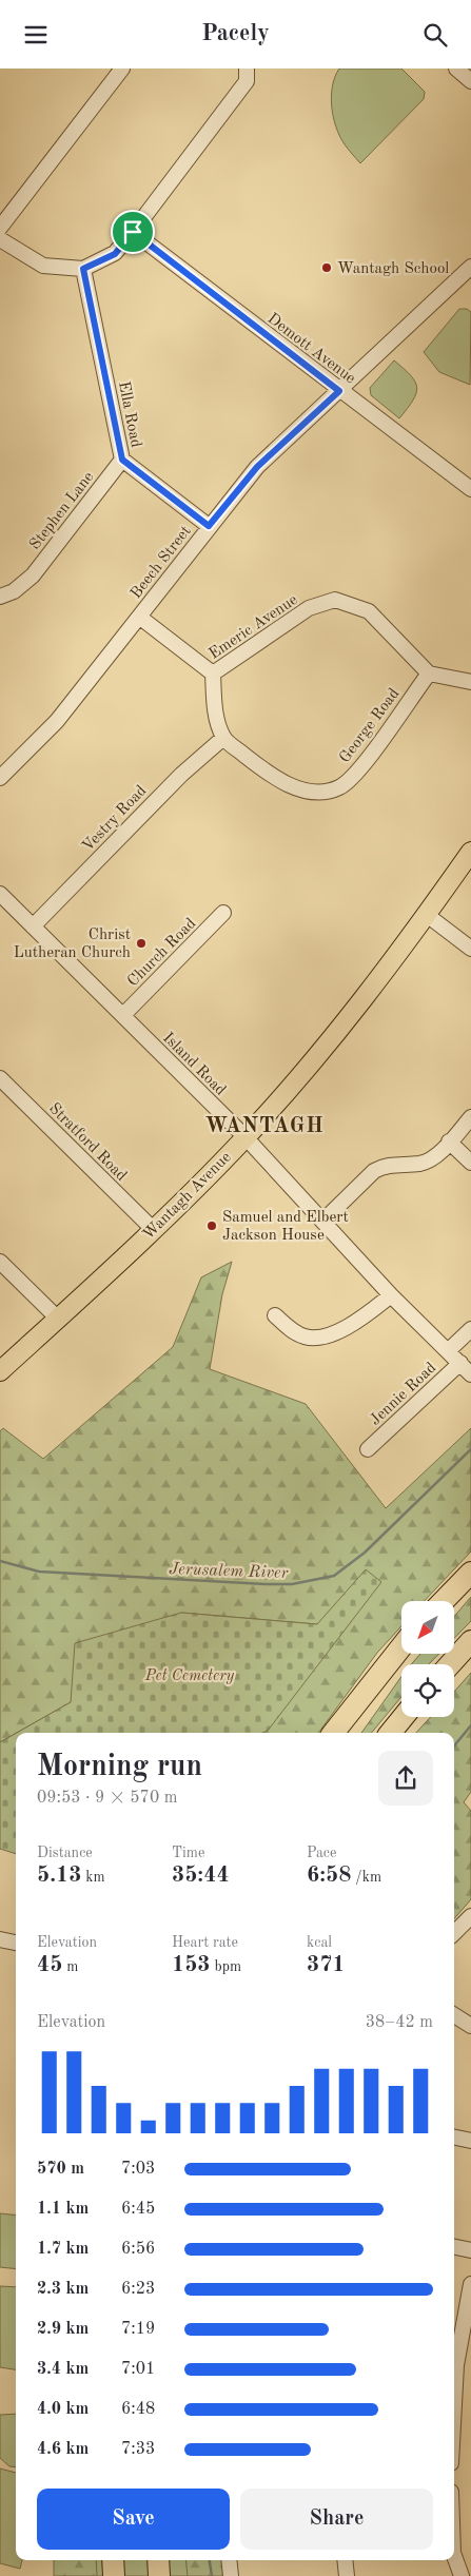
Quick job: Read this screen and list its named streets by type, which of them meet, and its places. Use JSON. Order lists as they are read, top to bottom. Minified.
{"streets":{"main road":["Wantagh Avenue"],"street":["Demott Avenue","Ella Road","Stephen Lane","Beech Street","Emeric Avenue","George Road","Vestry Road","Church Road","Island Road","Stratford Road","Jennie Road"]},"crossings":[["Demott Avenue","Beech Street"],["Ella Road","Stephen Lane"],["Ella Road","Beech Street"],["Emeric Avenue","George Road"],["George Road","Vestry Road"],["Vestry Road","Island Road"],["Church Road","Island Road"],["Island Road","Wantagh Avenue"],["Island Road","Jennie Road"],["Stratford Road","Wantagh Avenue"]],"districts":["WANTAGH"],"water":["Jerusalem River"],"parks":["Pet Cemetery"],"places":["Wantagh School","Christ Lutheran Church","Samuel and Elbert Jackson House"],"north":"bottom left","page":{"header":"Pacely","heading":["Morning run","09:53 · 9 × 570 m"],"stats":[["Distance","5.13 km"],["Time","35:44"],["Pace","6:58 /km"],["Elevation","45 m"],["Heart rate","153 bpm"],["kcal","371"]],"chart":["Elevation","38–42 m"],"list":[{"name":"570 m","note":"7:03"},{"name":"1.1 km","note":"6:45"},{"name":"1.7 km","note":"6:56"},{"name":"2.3 km","note":"6:23"},{"name":"2.9 km","note":"7:19"},{"name":"3.4 km","note":"7:01"},{"name":"4.0 km","note":"6:48"},{"name":"4.6 km","note":"7:33"}],"buttons":["Save","Share"]}}
